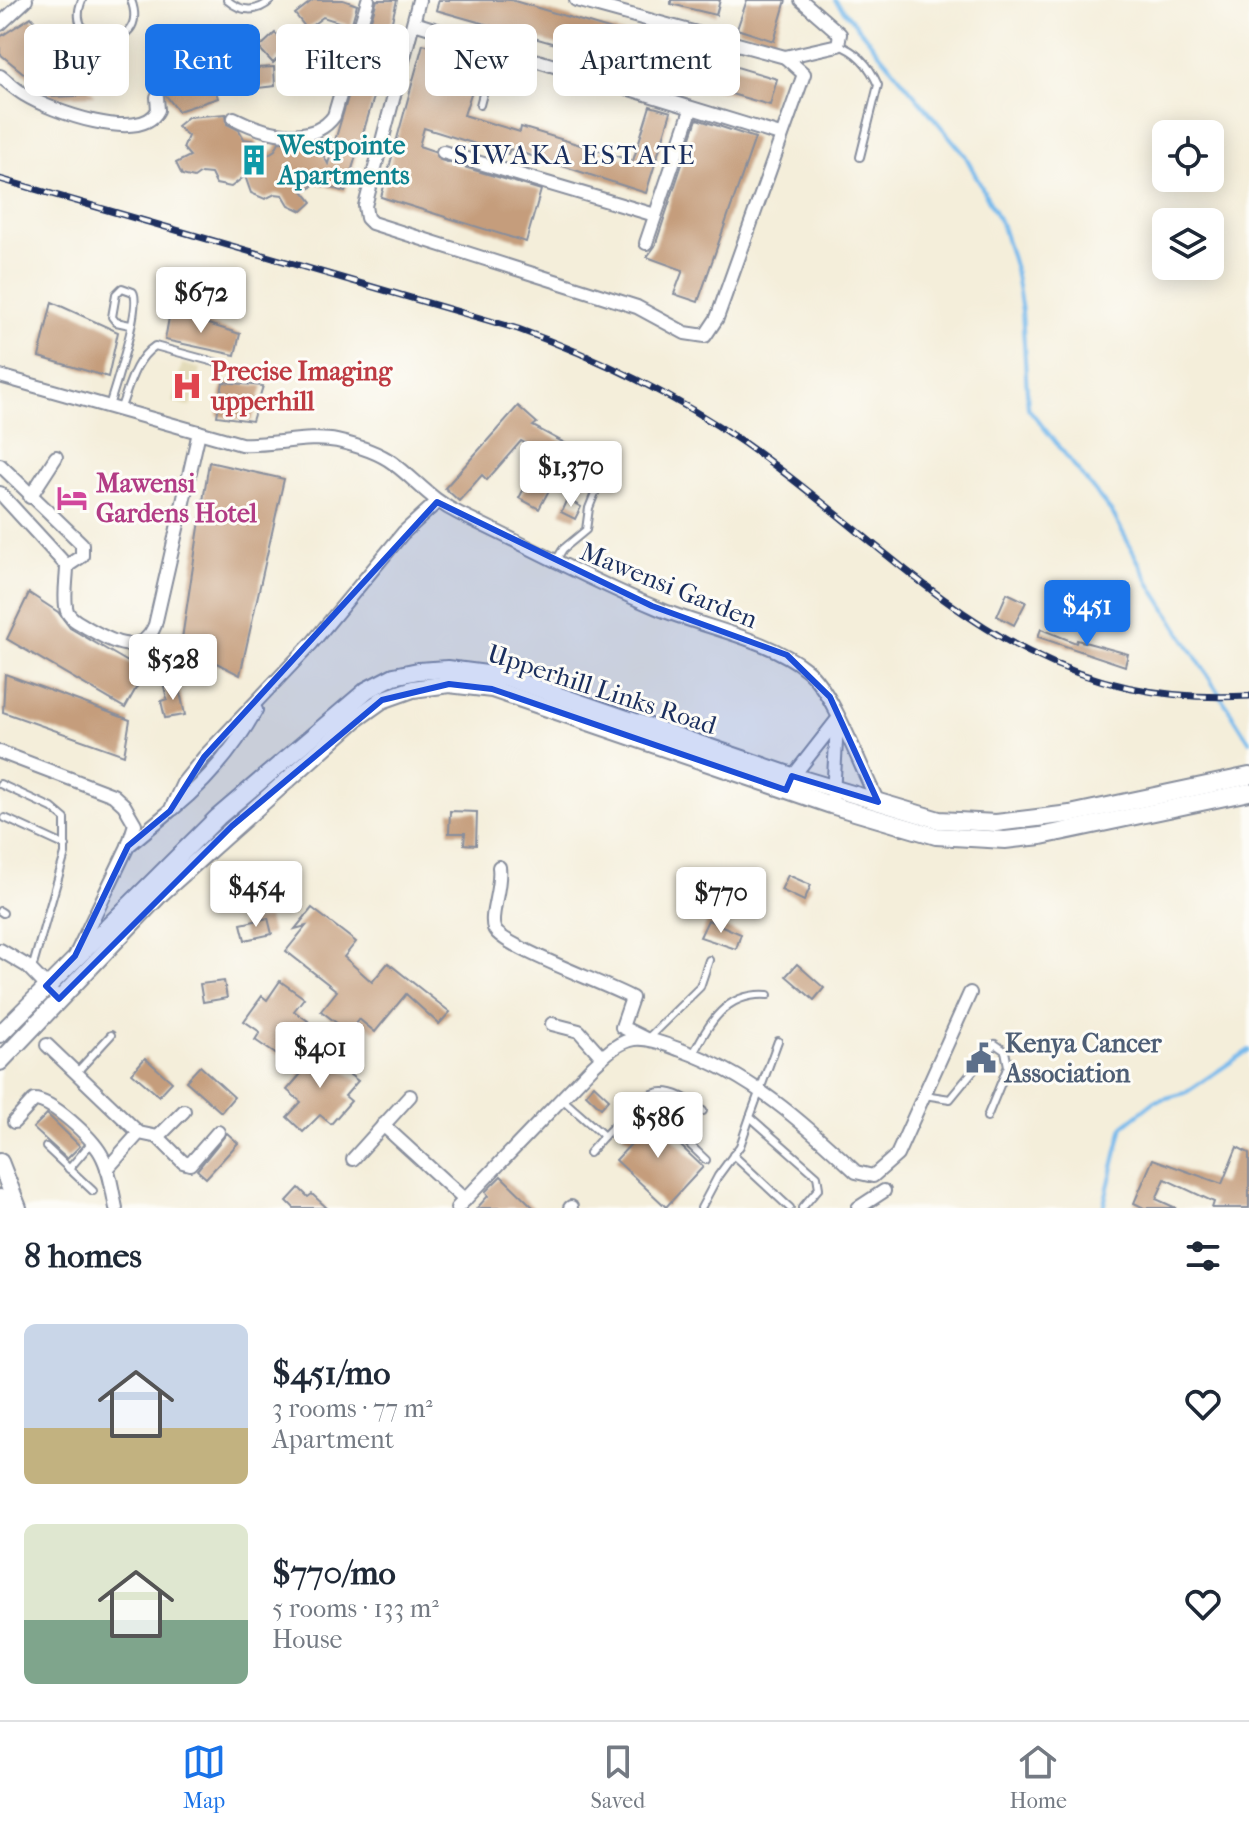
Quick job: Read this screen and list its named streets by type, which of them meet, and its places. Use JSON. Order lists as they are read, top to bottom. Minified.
{"streets":{"street":["Mawensi Garden","Upperhill Links Road"]},"districts":["SIWAKA ESTATE"],"places":{"building":["Westpointe Apartments"],"hospital":["Precise Imaging upperhill"],"hotel":["Mawensi Gardens Hotel"],"public building":["Kenya Cancer Association"]},"page":{"chip":["Buy","Rent","Filters","New","Apartment"],"price":["$672","$1,370","$451","$528","$454","$770","$401","$586"],"heading":"8 homes","list":[{"name":"$451/mo","note":"3 rooms · 77 m² · Apartment"},{"name":"$770/mo","note":"5 rooms · 133 m² · House"}],"tabs":["Map","Saved","Home"]}}
